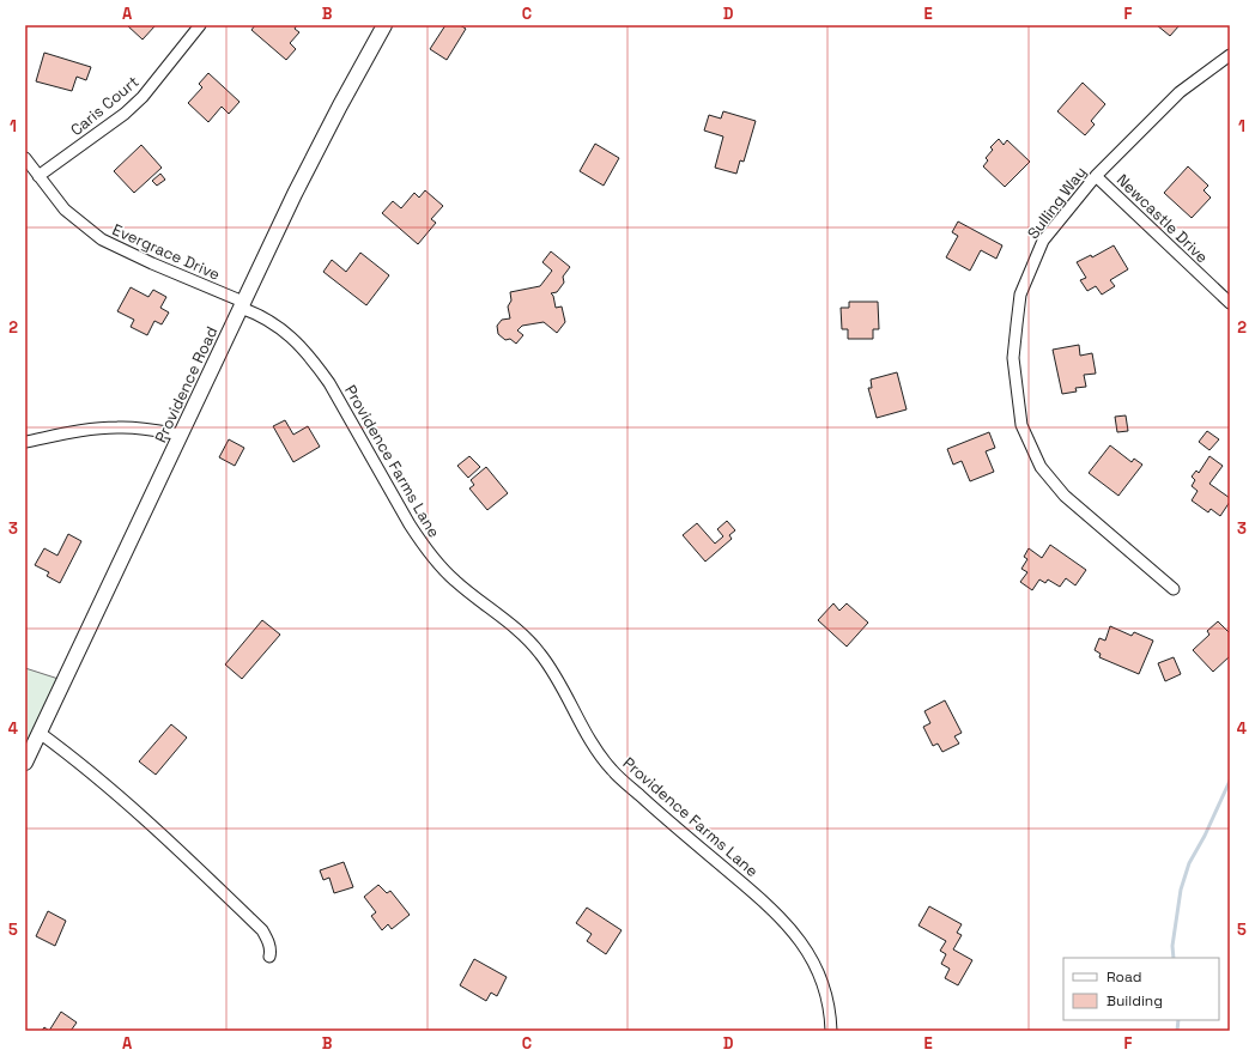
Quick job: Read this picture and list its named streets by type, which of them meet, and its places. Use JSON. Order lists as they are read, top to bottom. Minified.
{"streets":{"street":["Caris Court","Sulling Way","Newcastle Drive","Evergrace Drive","Providence Road","Providence Farms Lane"]},"crossings":[["Caris Court","Evergrace Drive"],["Sulling Way","Newcastle Drive"],["Evergrace Drive","Providence Road"],["Evergrace Drive","Providence Farms Lane"],["Providence Road","Providence Farms Lane"]],"legend":["Road","Building"],"grid":{"columns":["A","B","C","D","E","F"],"rows":["1","2","3","4","5"]}}
